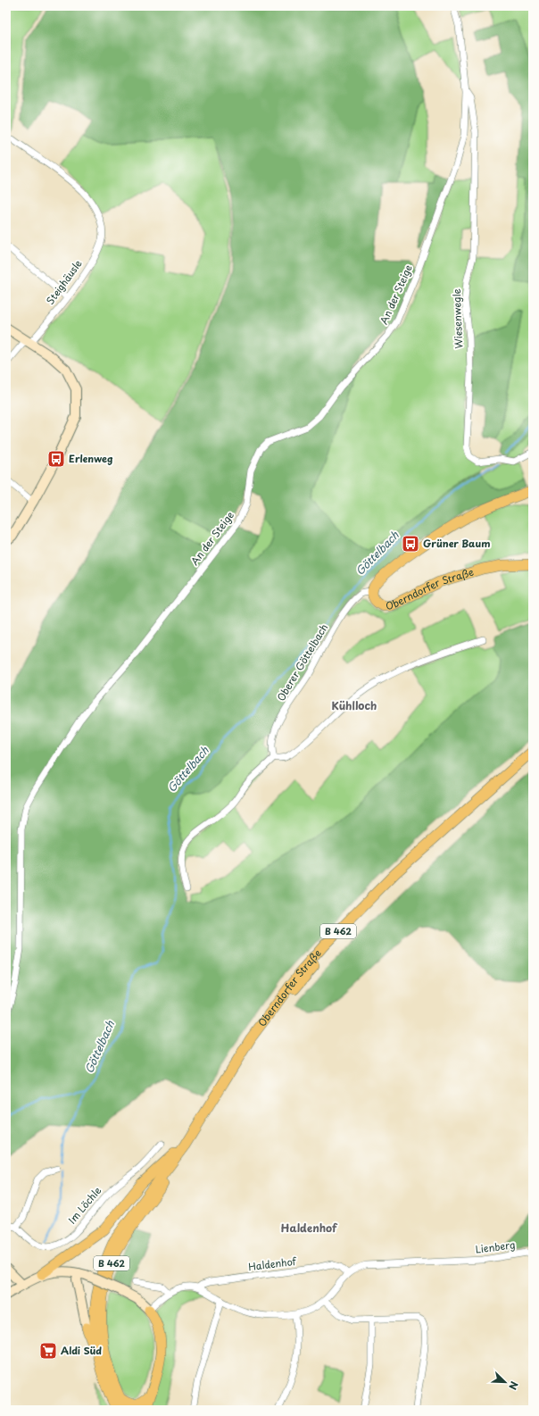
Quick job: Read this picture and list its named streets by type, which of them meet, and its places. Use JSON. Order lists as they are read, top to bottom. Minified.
{"streets":{"main road":["Oberndorfer Straße","B 462"],"street":["Steighäusle","An der Steige","Wiesenwegle","Oberer Göttelbach","Im Löchle","Lienberg","Haldenhof"]},"crossings":[["An der Steige","Wiesenwegle"],["Oberndorfer Straße","Oberer Göttelbach"],["Oberndorfer Straße","B 462"],["Lienberg","Haldenhof"]],"districts":["Kühlloch","Haldenhof"],"water":["Göttelbach"],"places":{"bus stop":["Erlenweg","Grüner Baum"],"supermarket":["Aldi Süd"]},"north":"bottom right"}
